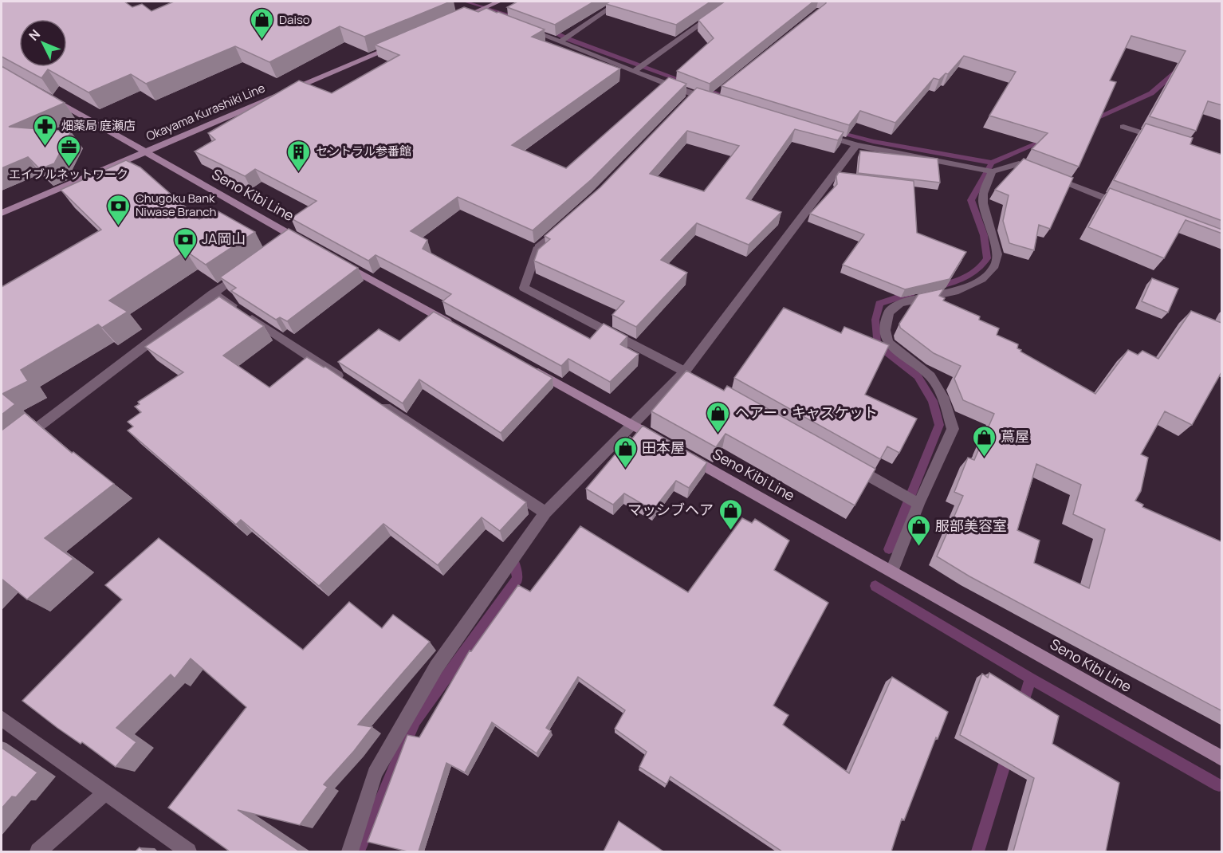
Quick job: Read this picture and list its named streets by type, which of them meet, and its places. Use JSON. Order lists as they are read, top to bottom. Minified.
{"streets":{"main road":["Okayama Kurashiki Line","Seno Kibi Line"]},"crossings":[["Okayama Kurashiki Line","Seno Kibi Line"]],"places":{"shop":["Daiso","ヘアー・キャスケット","蔦屋","田本屋","マッシブヘア","服部美容室"],"pharmacy":["畑薬局 庭瀬店"],"office":["エイブルネットワーク"],"building":["セントラル参番館"],"bank":["Chugoku Bank Niwase Branch","JA岡山"]},"north":"top left"}
